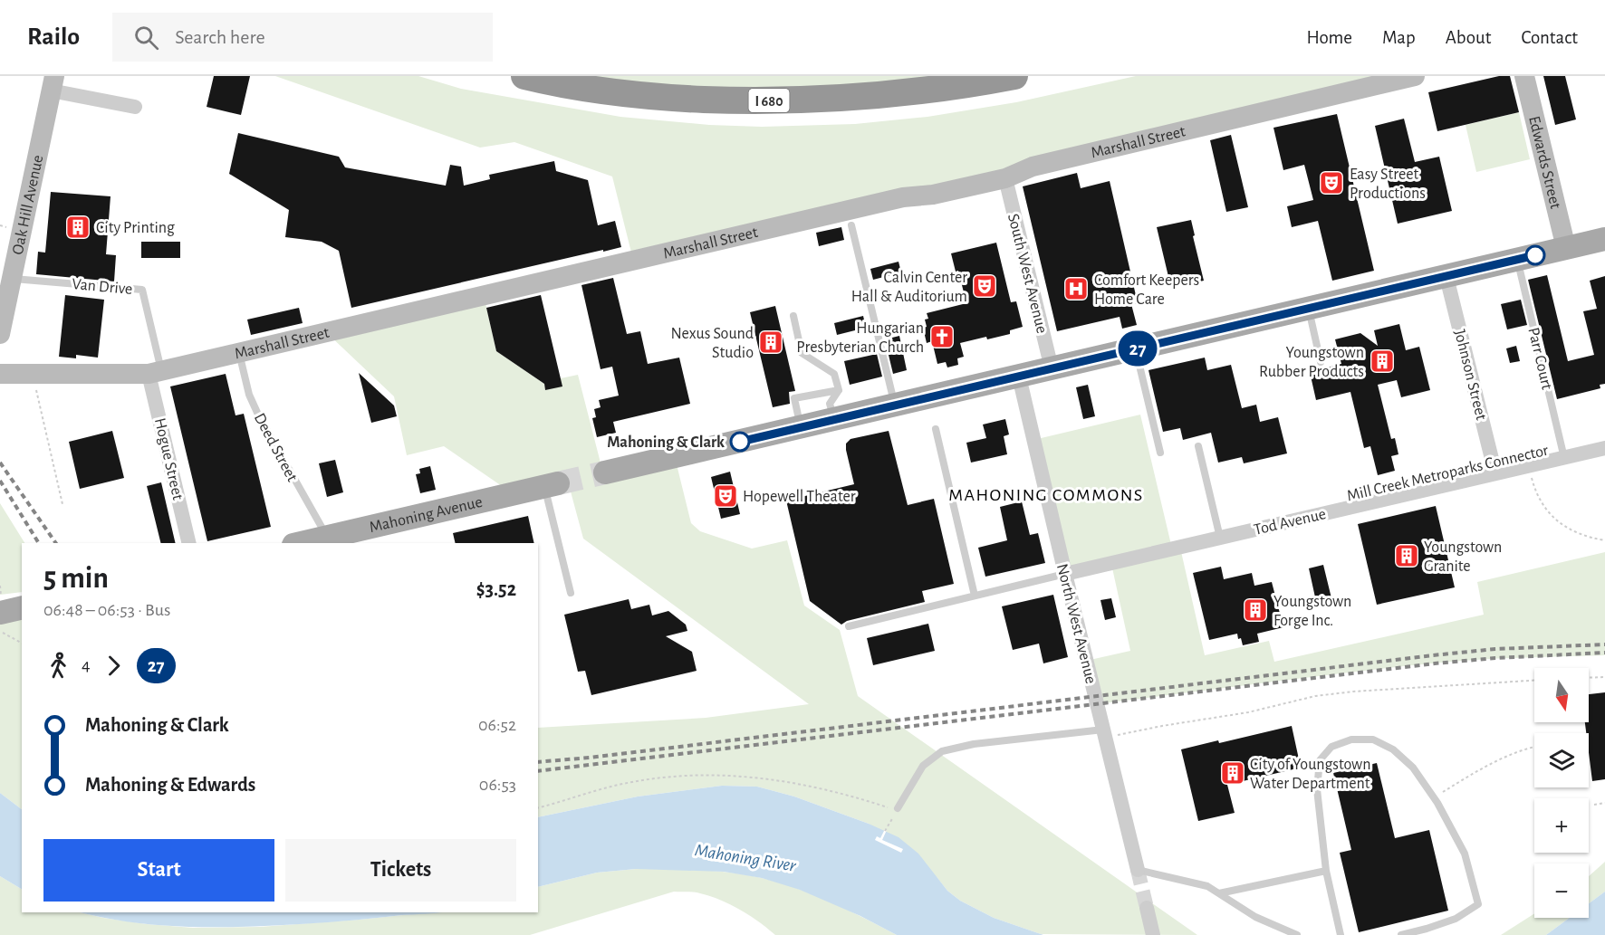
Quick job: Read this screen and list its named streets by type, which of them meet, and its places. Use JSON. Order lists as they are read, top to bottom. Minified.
{"streets":{"highway":["I 680"],"main road":["Mahoning Avenue"],"street":["Marshall Street","Edwards Street","Oak Hill Avenue","South West Avenue","Johnson Street","Hogue Street","Tod Avenue","North West Avenue"],"lane":["Van Drive","Parr Court","Deed Street"]},"crossings":[["Marshall Street","South West Avenue"],["Marshall Street","Van Drive"],["Marshall Street","Deed Street"],["Marshall Street","Hogue Street"],["Oak Hill Avenue","Van Drive"],["Van Drive","Hogue Street"],["Parr Court","Tod Avenue"],["Johnson Street","Tod Avenue"],["Deed Street","Mahoning Avenue"],["Tod Avenue","North West Avenue"]],"districts":["MAHONING COMMONS"],"water":["Mahoning River"],"places":{"theatre":["Easy Street Productions","Calvin Center Hall & Auditorium","Hopewell Theater"],"building":["City Printing","Nexus Sound Studio","Youngstown Rubber Products","Youngstown Granite","Youngstown Forge Inc.","City of Youngstown Water Department"],"hospital":["Comfort Keepers Home Care"],"church":["Hungarian Presbyterian Church"],"other":["Mahoning & Clark"]},"lines":["bus line 27"],"north":"bottom","page":{"header":"Railo","search":"Search here","nav":["Home","Map","About","Contact"],"on_map":"27","heading":["5 min","06:48 – 06:53 · Bus","$3.52"],"legs":["4","27"],"map_buttons":["+","−"],"list":[{"name":"Mahoning & Clark","value":"06:52"},{"name":"Mahoning & Edwards","value":"06:53"}],"buttons":["Start","Tickets"]}}
